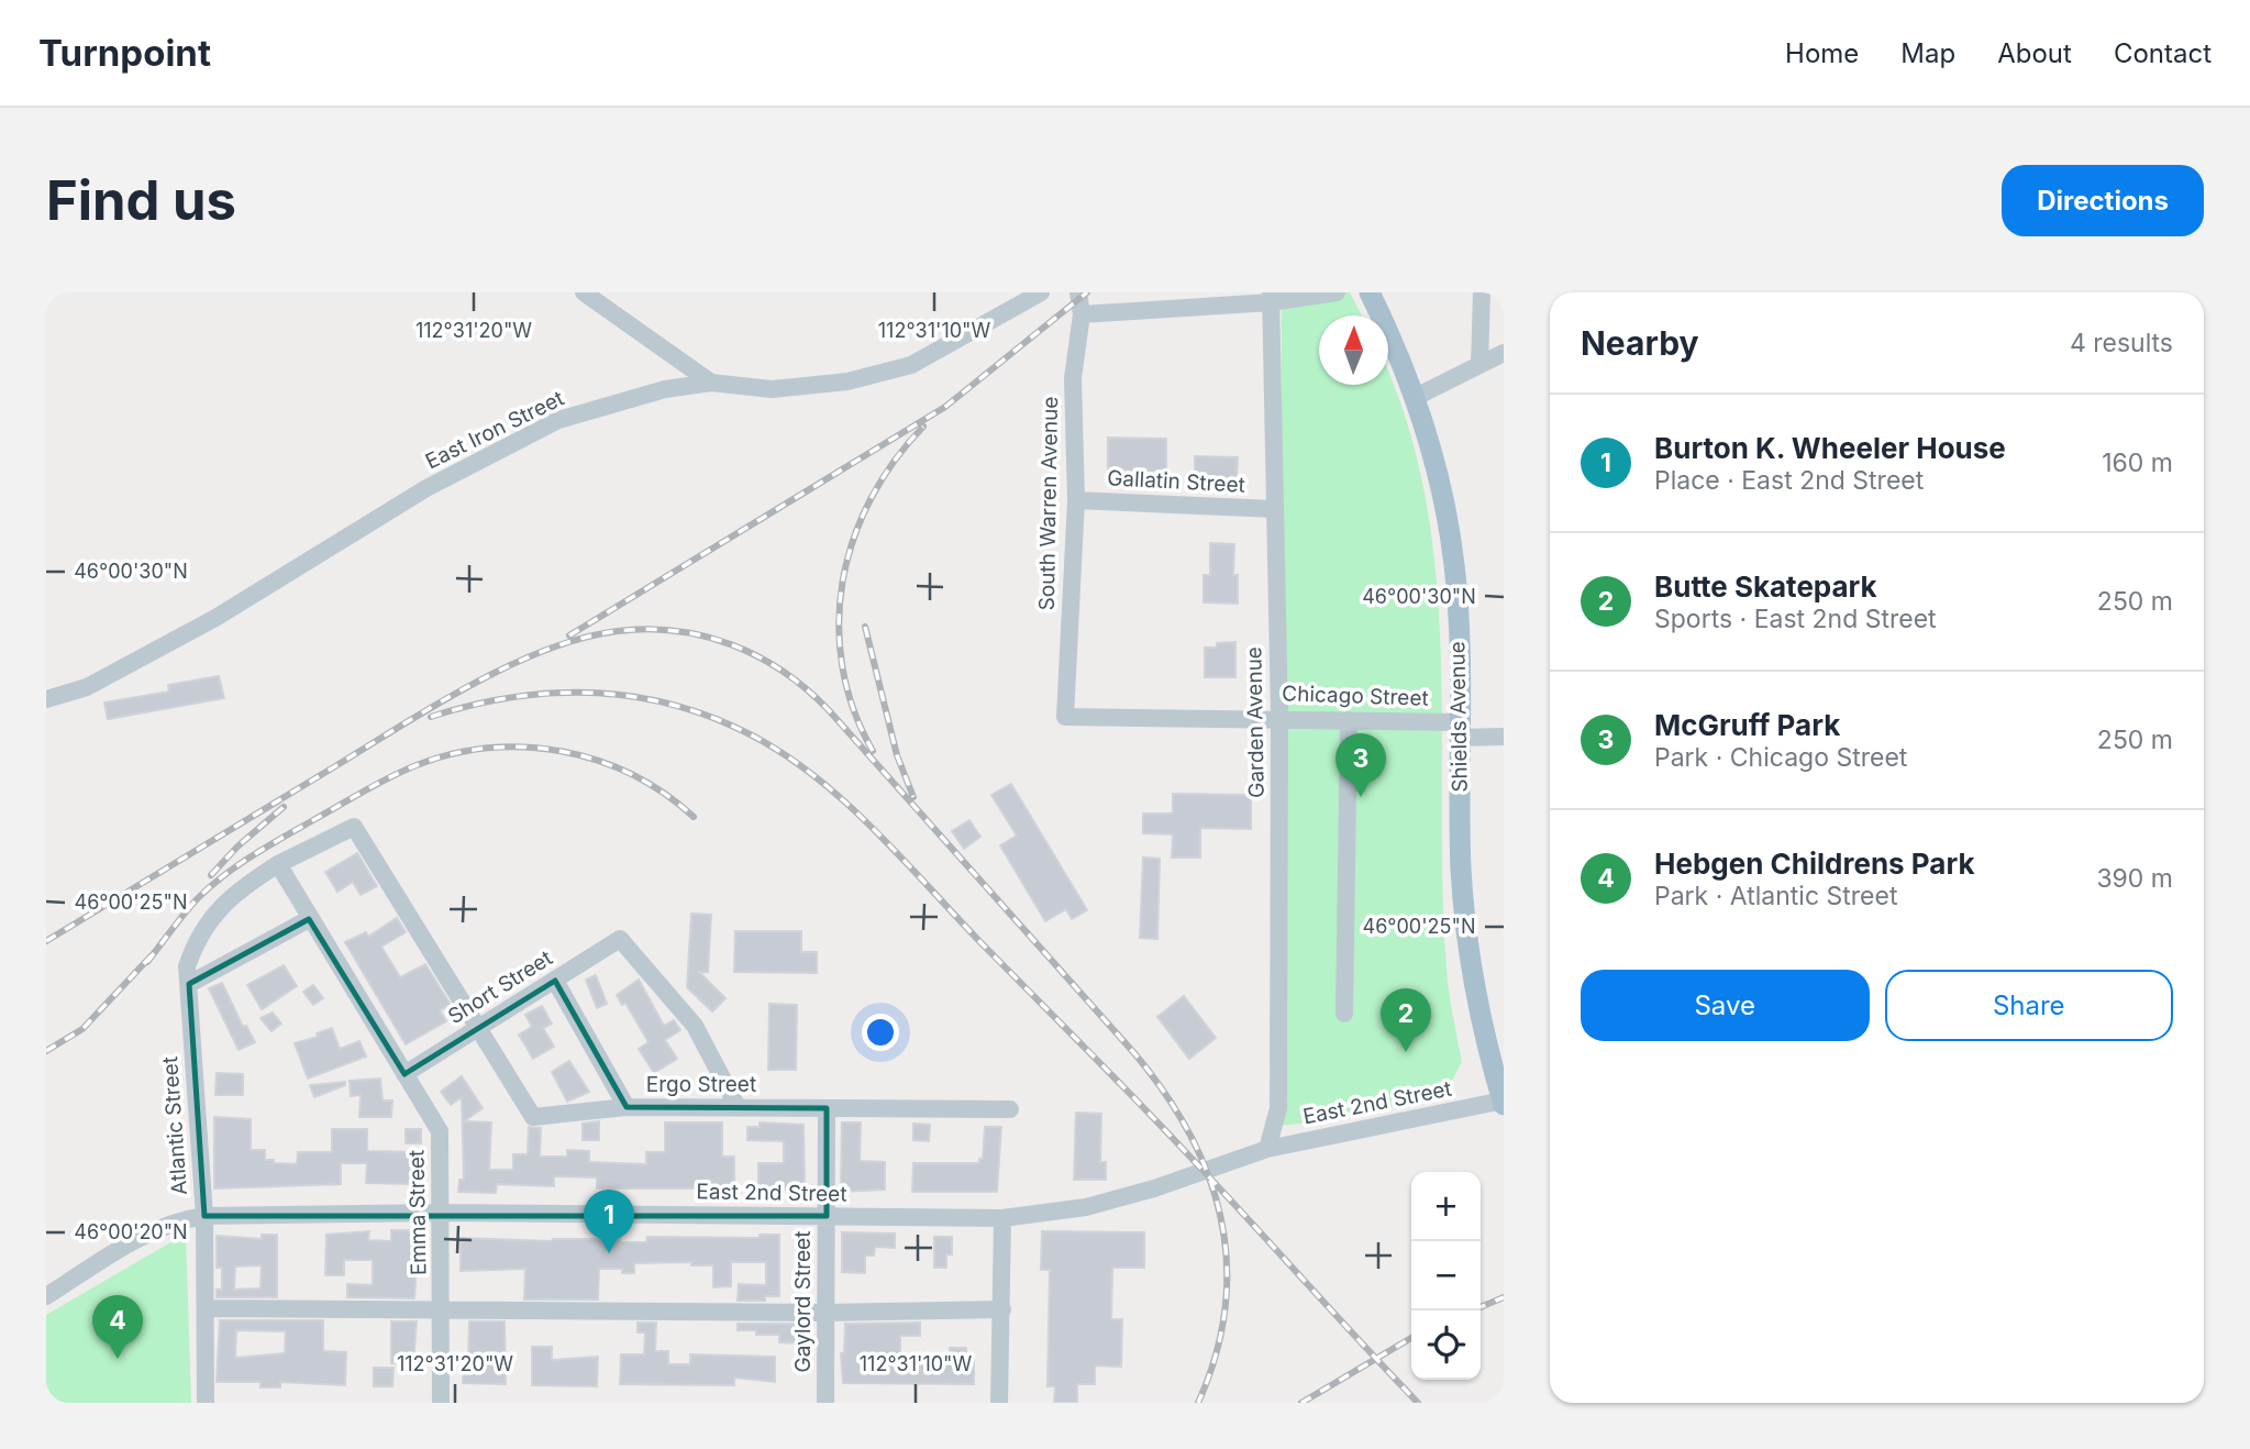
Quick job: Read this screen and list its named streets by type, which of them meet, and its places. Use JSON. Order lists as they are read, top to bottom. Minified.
{"streets":{"main road":["Shields Avenue"],"street":["East Iron Street","Gallatin Street","South Warren Avenue","Chicago Street","Garden Avenue","Short Street","Ergo Street","East 2nd Street","Atlantic Street","Emma Street","Gaylord Street"]},"crossings":[["Gallatin Street","South Warren Avenue"],["Gallatin Street","Garden Avenue"],["South Warren Avenue","Chicago Street"],["Chicago Street","Shields Avenue"],["Chicago Street","Garden Avenue"],["Shields Avenue","East 2nd Street"],["Garden Avenue","East 2nd Street"],["Short Street","Ergo Street"],["Short Street","Atlantic Street"],["Short Street","Emma Street"],["Ergo Street","Gaylord Street"],["East 2nd Street","Atlantic Street"],["East 2nd Street","Emma Street"],["East 2nd Street","Gaylord Street"],["Atlantic Street","Emma Street"]],"north":"top","page":{"header":"Turnpoint","nav":["Home","Map","About","Contact"],"buttons":["Directions",["Save","Share"]],"title":"Find us","heading":["Nearby","4 results"],"list":[{"mark":"1","name":"Burton K. Wheeler House","note":"Place · East 2nd Street","value":"160 m"},{"mark":"2","name":"Butte Skatepark","note":"Sports · East 2nd Street","value":"250 m"},{"mark":"3","name":"McGruff Park","note":"Park · Chicago Street","value":"250 m"},{"mark":"4","name":"Hebgen Childrens Park","note":"Park · Atlantic Street","value":"390 m"}],"pins":["3","2","1","4"],"map_buttons":["+","−"]},"coordinates":["112°31'20\"W","112°31'10\"W","46°00'30\"N","46°00'25\"N","46°00'20\"N"]}
